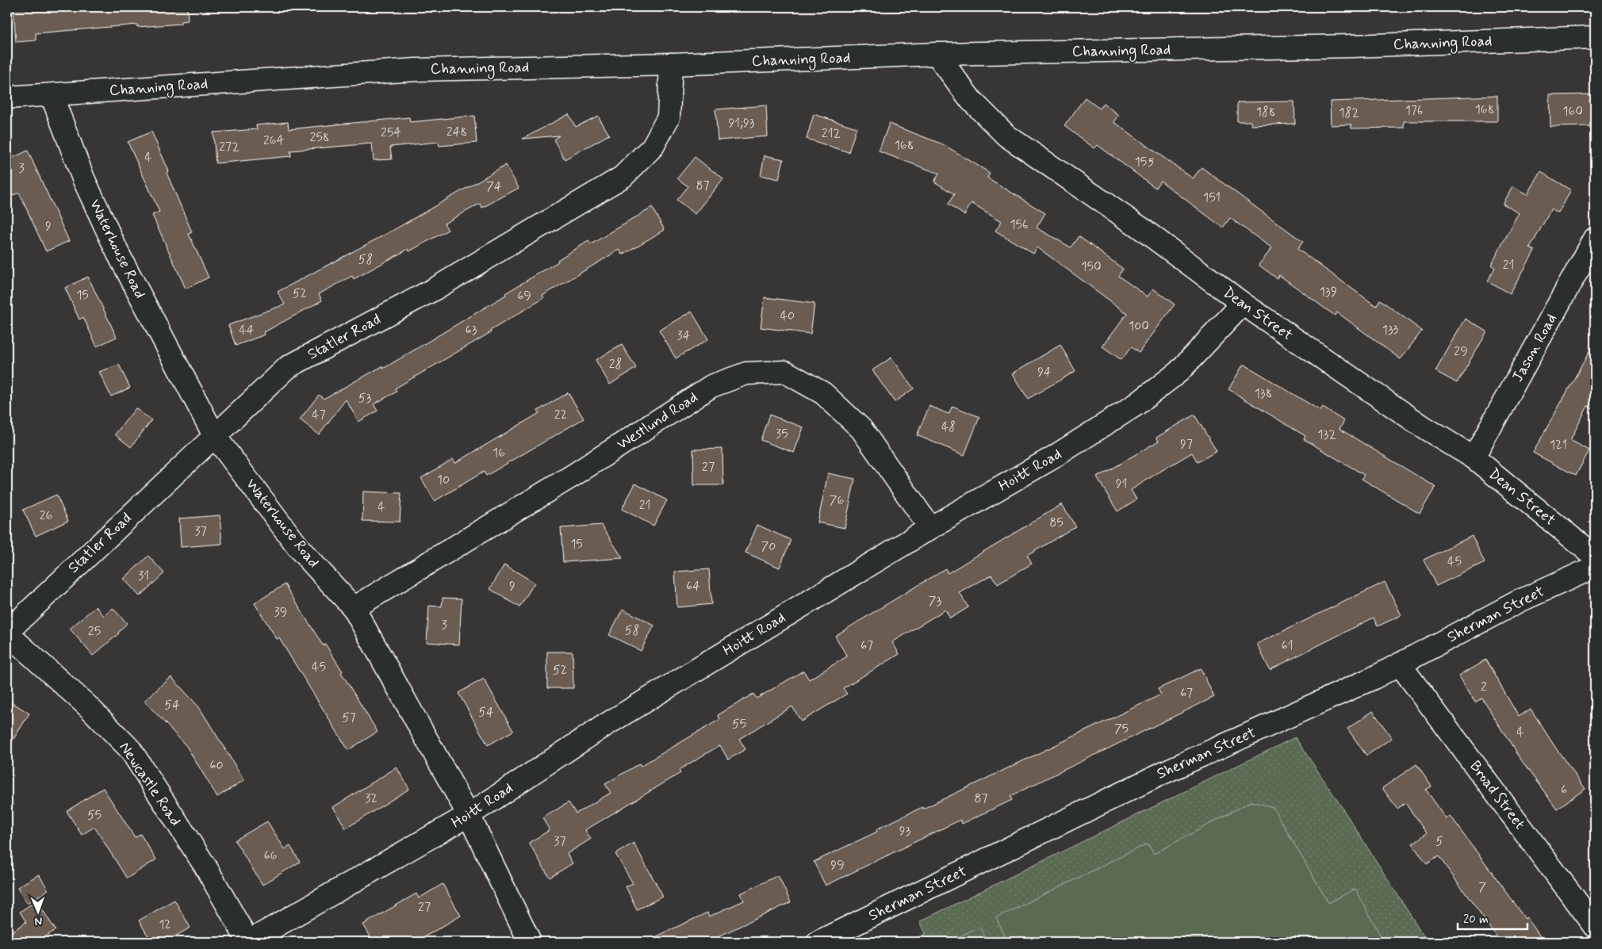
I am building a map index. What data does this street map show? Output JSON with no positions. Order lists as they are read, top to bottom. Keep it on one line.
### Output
{"streets":{"street":["Channing Road","Waterhouse Road","Dean Street","Statler Road","Jason Road","Westlund Road","Hoitt Road","Sherman Street","Newcastle Road","Broad Street"]},"crossings":[["Channing Road","Waterhouse Road"],["Channing Road","Dean Street"],["Channing Road","Statler Road"],["Waterhouse Road","Statler Road"],["Waterhouse Road","Westlund Road"],["Waterhouse Road","Hoitt Road"],["Dean Street","Jason Road"],["Dean Street","Hoitt Road"],["Statler Road","Newcastle Road"],["Westlund Road","Hoitt Road"],["Hoitt Road","Newcastle Road"],["Sherman Street","Broad Street"]],"house_numbers":["168","176","160","188","182","91;93","248","254","212","258","264","168","272","4","155","3","87","74","151","156","9","58","21","150","139","52","15","69","40","100","44","63","133","34","29","28","94","138","53","47","22","48","35","132","97","121","16","27","10","91","76","21","4","26","85","37","15","70","45","31","9","64","73","39","3","58","25","67","61","45","52","2","67","54","54","57","55","75","4","60","6","32","87","55","93","37","5","66","99","7","27","12"],"scale_bar":"20 m","north":"bottom"}
